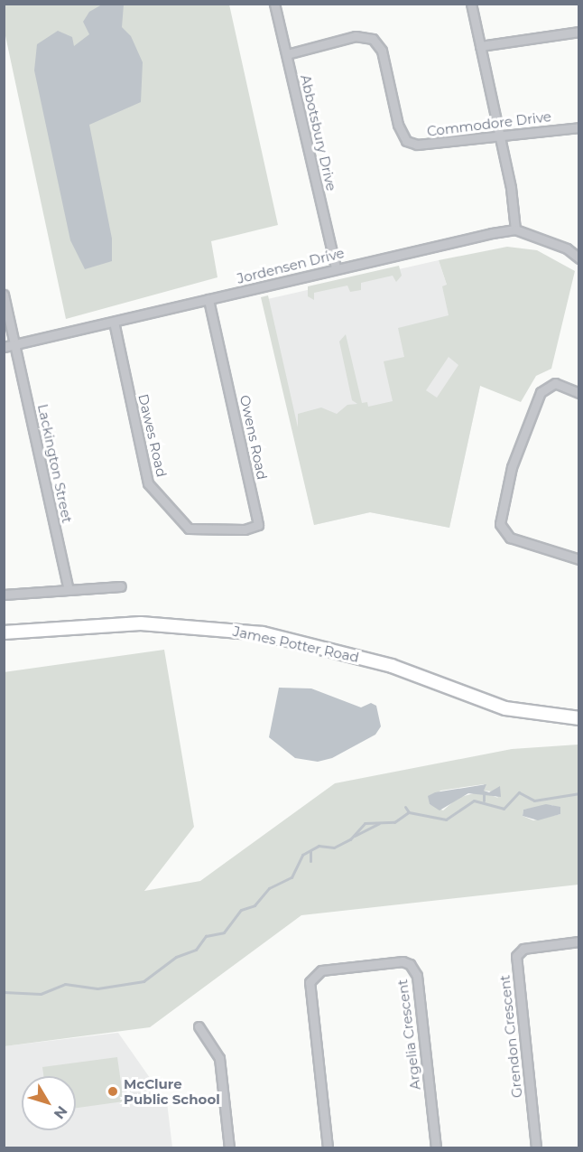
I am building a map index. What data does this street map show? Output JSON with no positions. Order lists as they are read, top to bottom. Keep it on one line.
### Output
{"streets":{"main road":["James Potter Road"],"street":["Commodore Drive","Abbotsbury Drive","Jordensen Drive","Dawes Road","Owens Road","Lackington Street","Argelia Crescent","Grendon Crescent"]},"crossings":[["Commodore Drive","Abbotsbury Drive"],["Abbotsbury Drive","Jordensen Drive"],["Jordensen Drive","Dawes Road"],["Jordensen Drive","Owens Road"],["Jordensen Drive","Lackington Street"],["Dawes Road","Owens Road"]],"places":["McClure Public School"],"north":"bottom right"}
